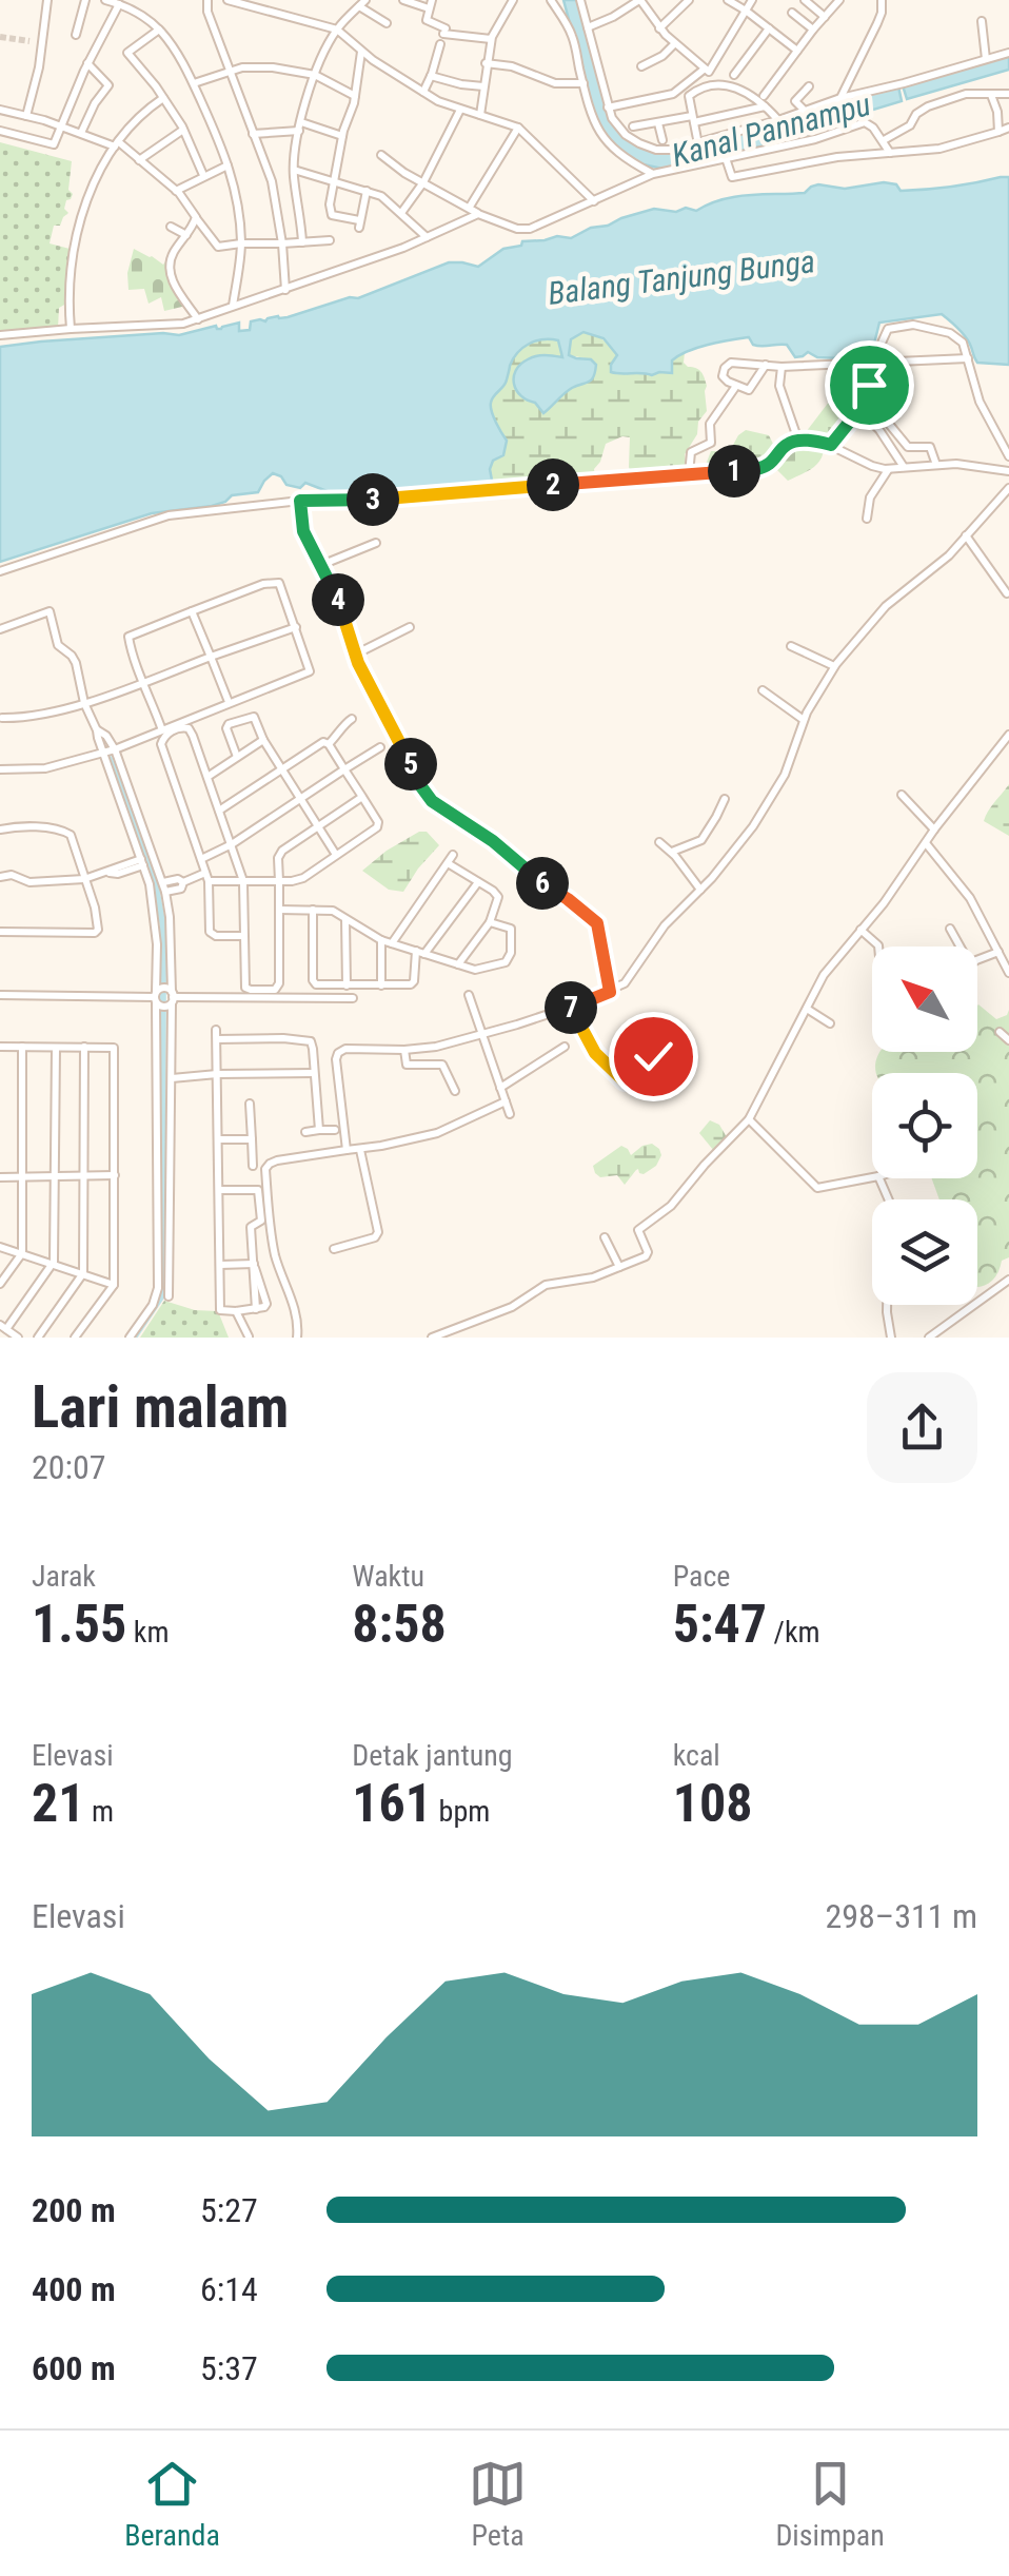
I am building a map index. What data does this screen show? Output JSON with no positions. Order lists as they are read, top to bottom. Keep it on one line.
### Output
{"water":["Kanal Pannampu","Balang Tanjung Bunga"],"north":"top left","page":{"pins":["1","2","3","4","5","6","7"],"heading":["Lari malam","20:07"],"stats":[["Jarak","1.55 km"],["Waktu","8:58"],["Pace","5:47 /km"],["Elevasi","21 m"],["Detak jantung","161 bpm"],["kcal","108"]],"chart":["Elevasi","298–311 m"],"list":[{"name":"200 m","note":"5:27"},{"name":"400 m","note":"6:14"},{"name":"600 m","note":"5:37"}],"tabs":["Beranda","Peta","Disimpan"]}}
